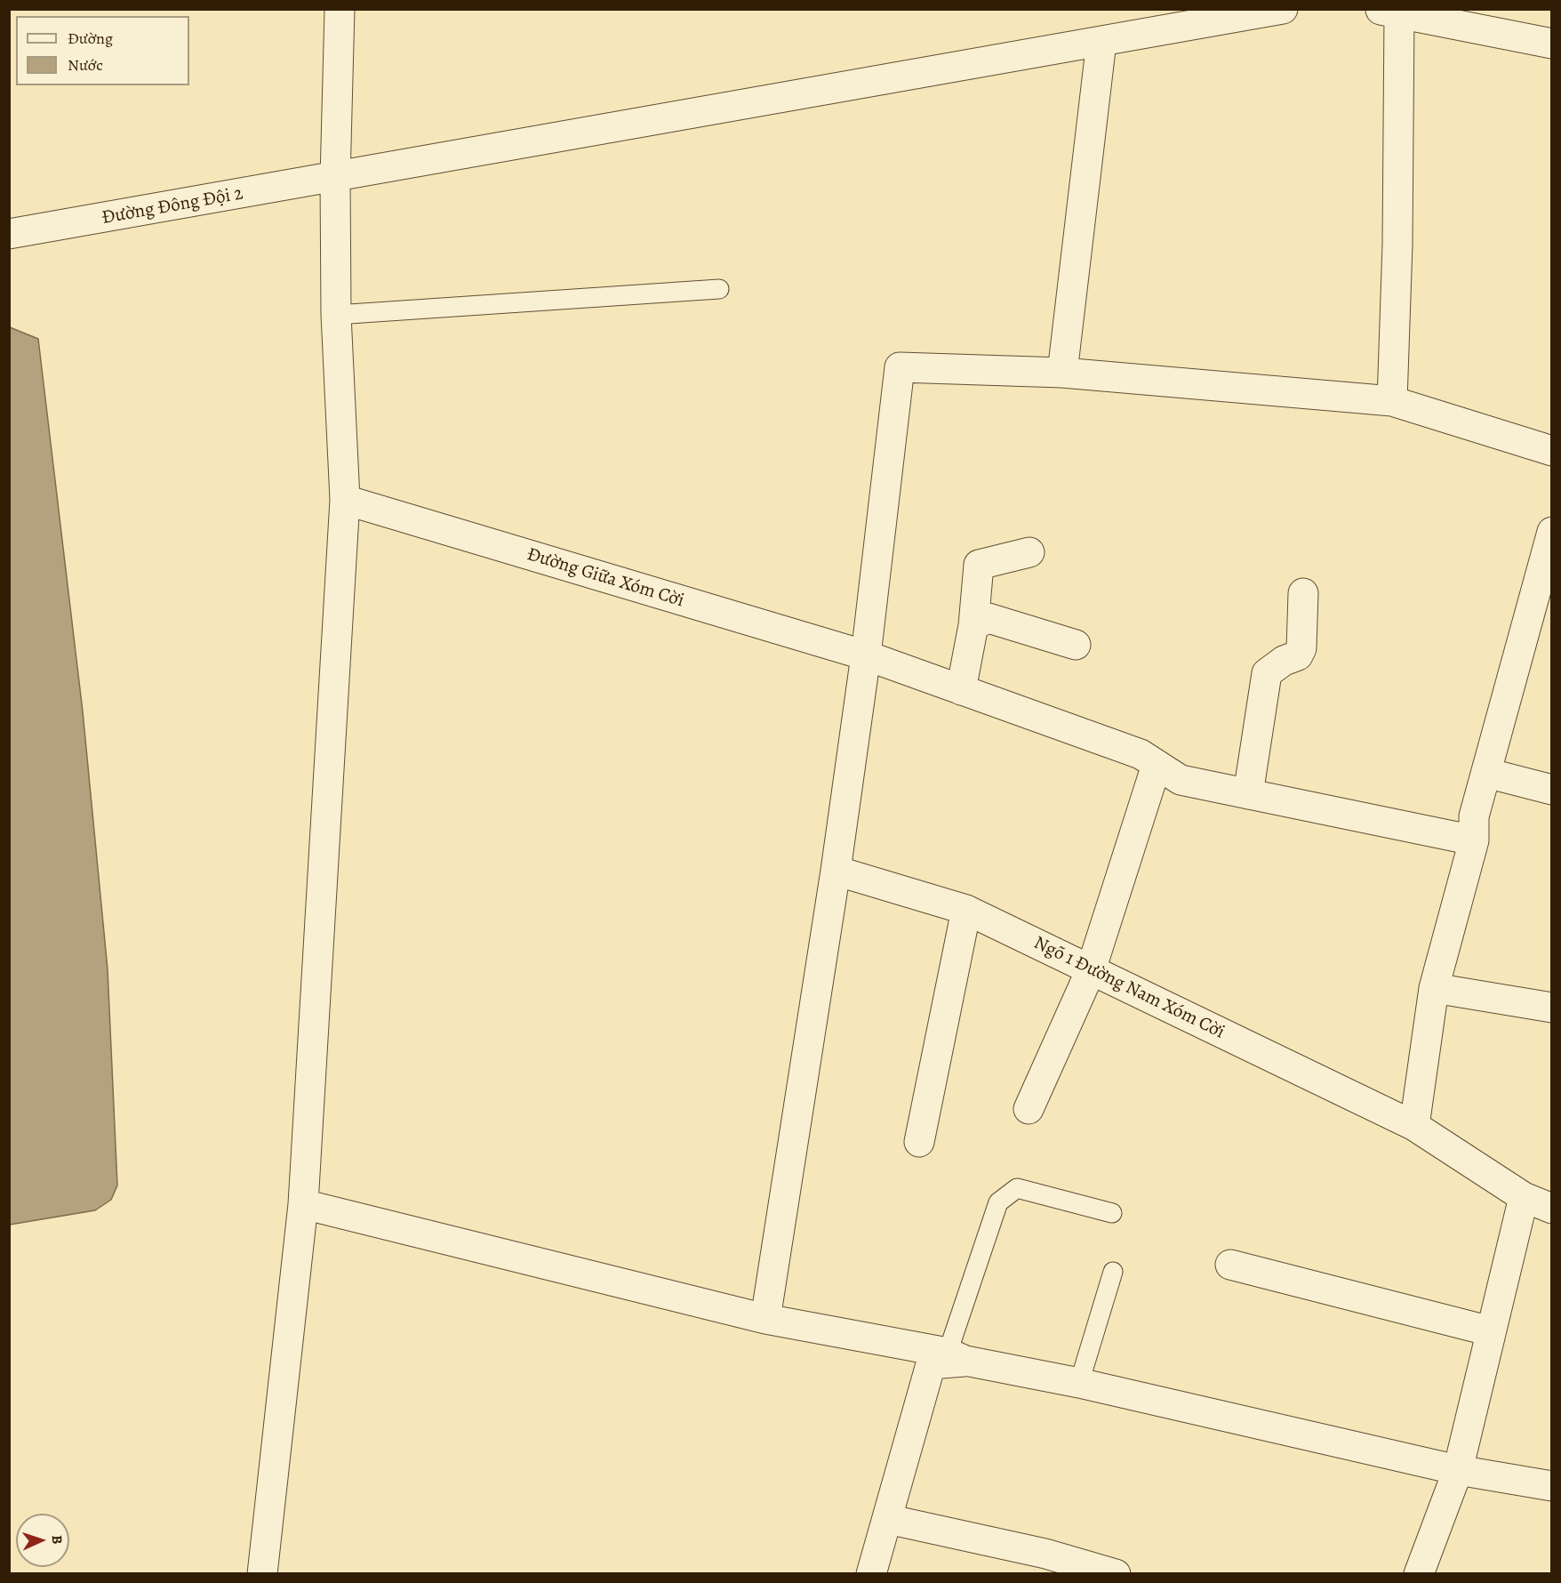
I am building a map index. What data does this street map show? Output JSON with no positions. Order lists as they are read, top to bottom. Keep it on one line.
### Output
{"streets":{"street":["Đường Đông Đội 2","Đường Giữa Xóm Cời","Ngõ 1 Đường Nam Xóm Cời"]},"legend":["Đường","Nước"],"north":"right"}
